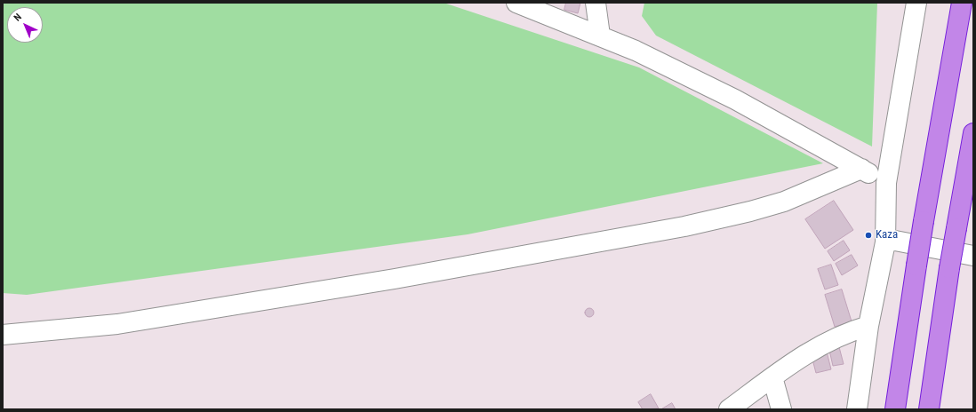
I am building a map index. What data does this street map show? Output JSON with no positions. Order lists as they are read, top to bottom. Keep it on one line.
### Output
{"places":["Kaza"],"north":"top left"}
